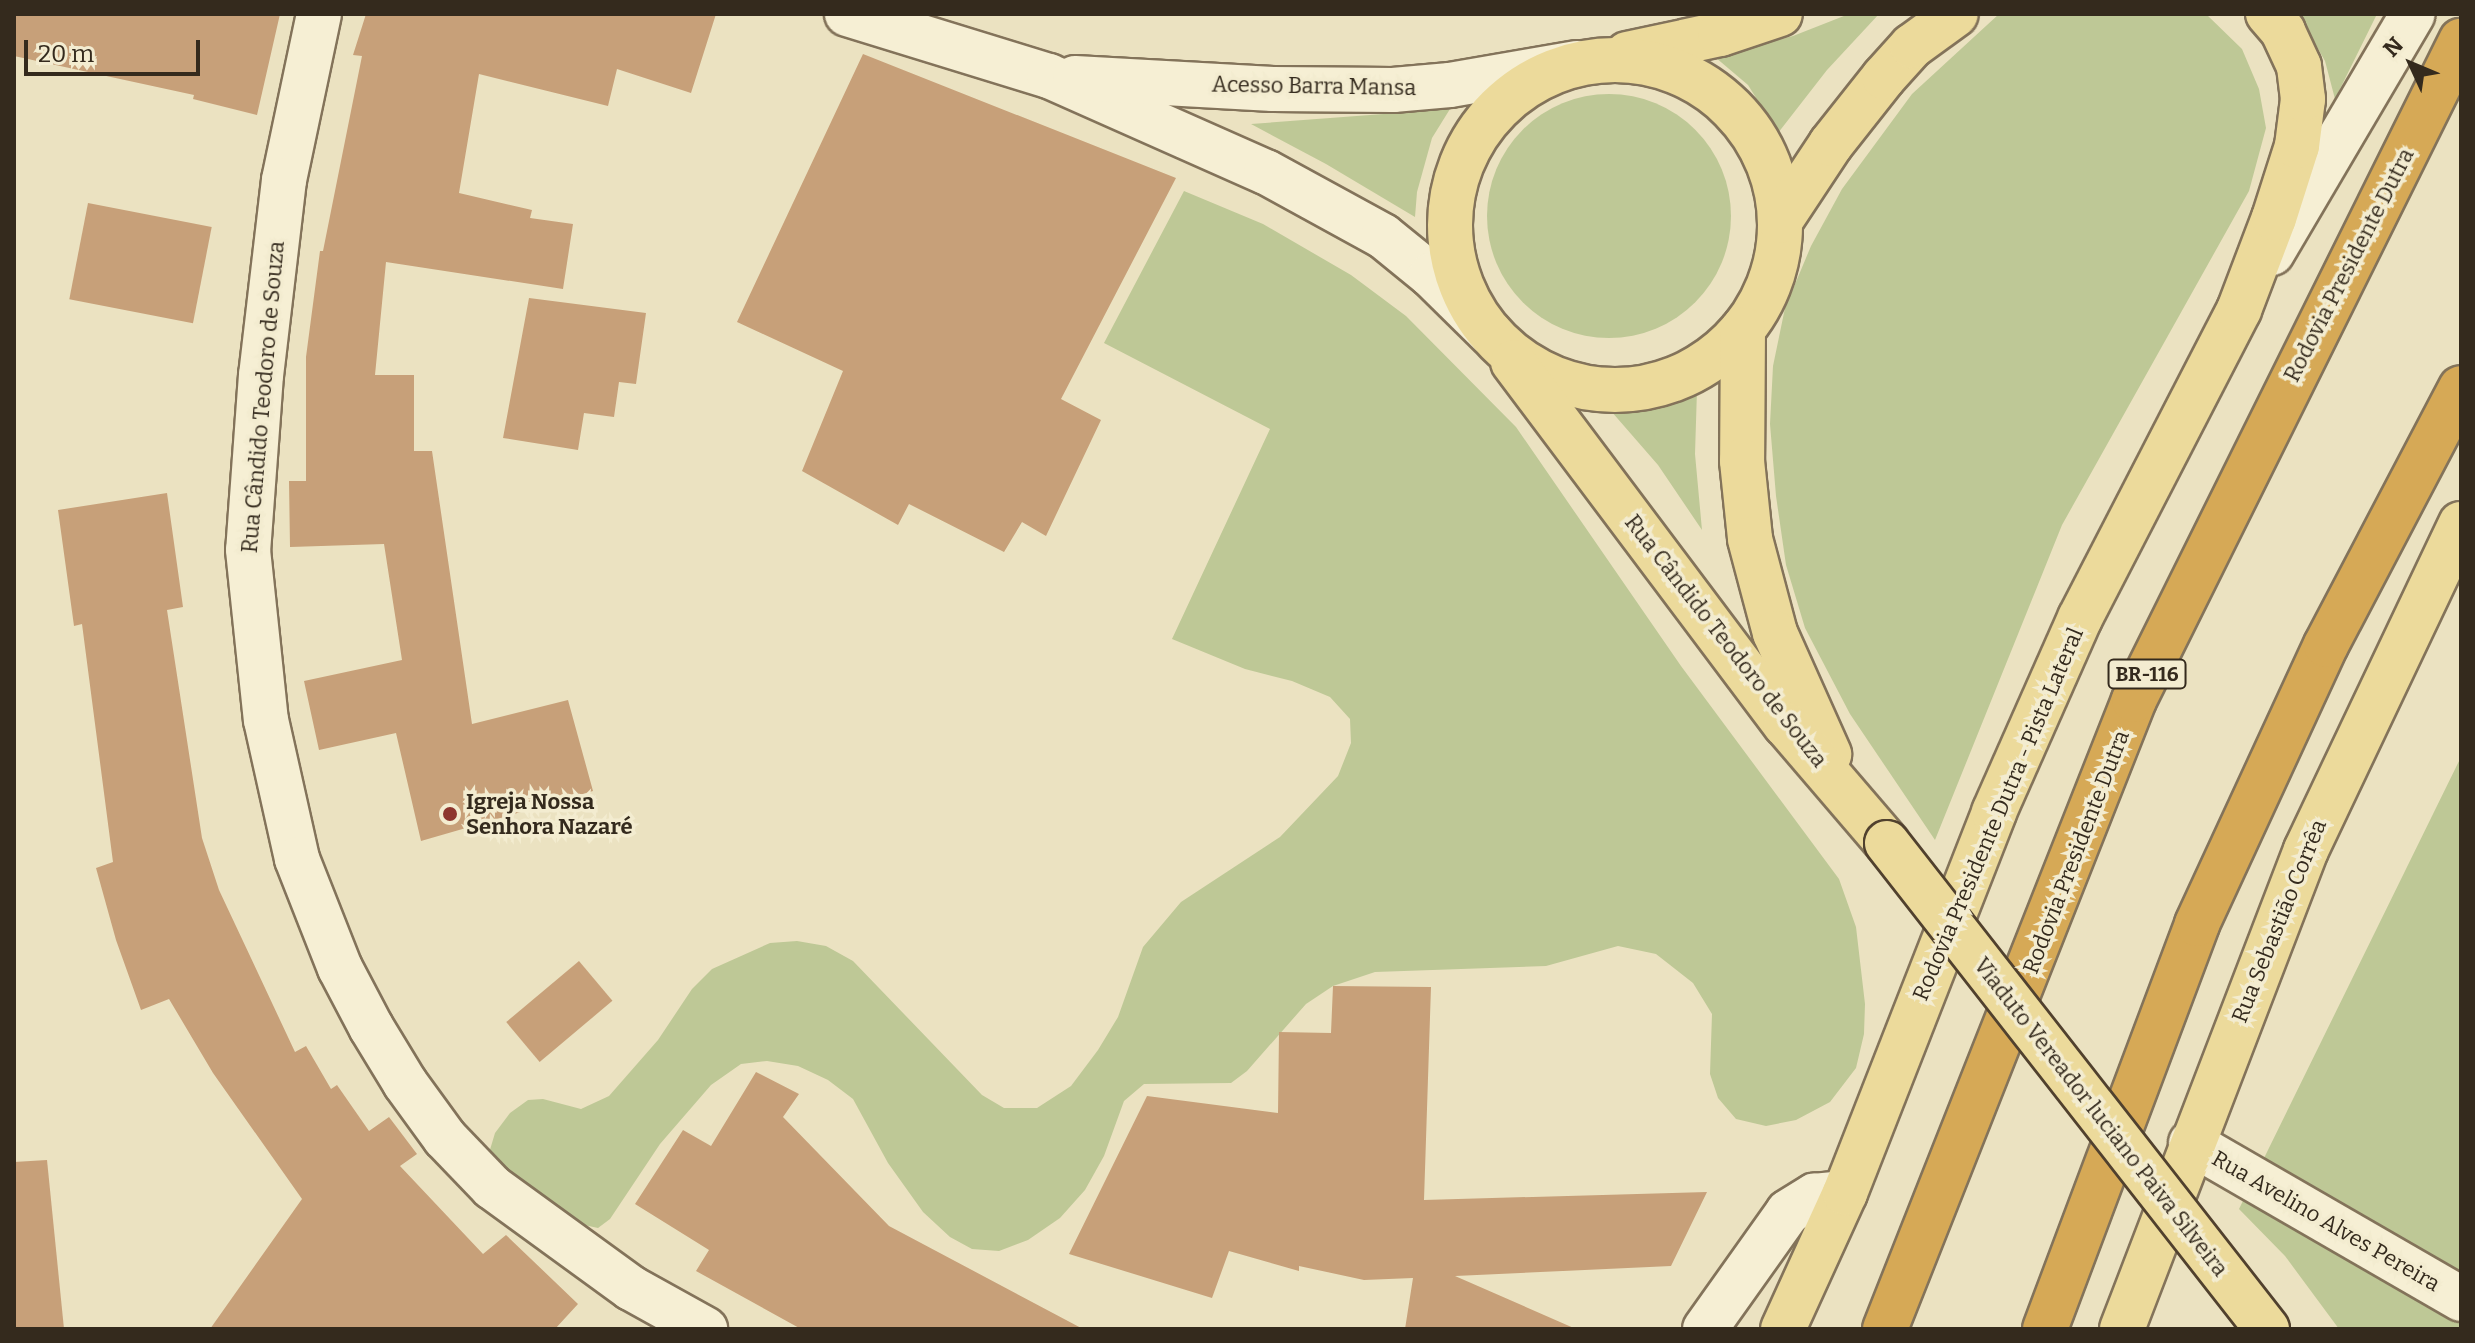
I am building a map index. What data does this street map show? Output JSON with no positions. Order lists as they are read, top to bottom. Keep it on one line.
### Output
{"streets":{"highway":["Rodovia Presidente Dutra","BR-116"],"main road":["Rua Cândido Teodoro de Souza","Rodovia Presidente Dutra - Pista Lateral","Rua Sebastião Corrêa","Viaduto Vereador luciano Paiva Silveira"],"street":["Acesso Barra Mansa","Rua Avelino Alves Pereira"]},"crossings":[["Rua Cândido Teodoro de Souza","Viaduto Vereador luciano Paiva Silveira"],["Rua Sebastião Corrêa","Rua Avelino Alves Pereira"]],"places":["Igreja Nossa Senhora Nazaré"],"scale_bar":"20 m","north":"top left"}
